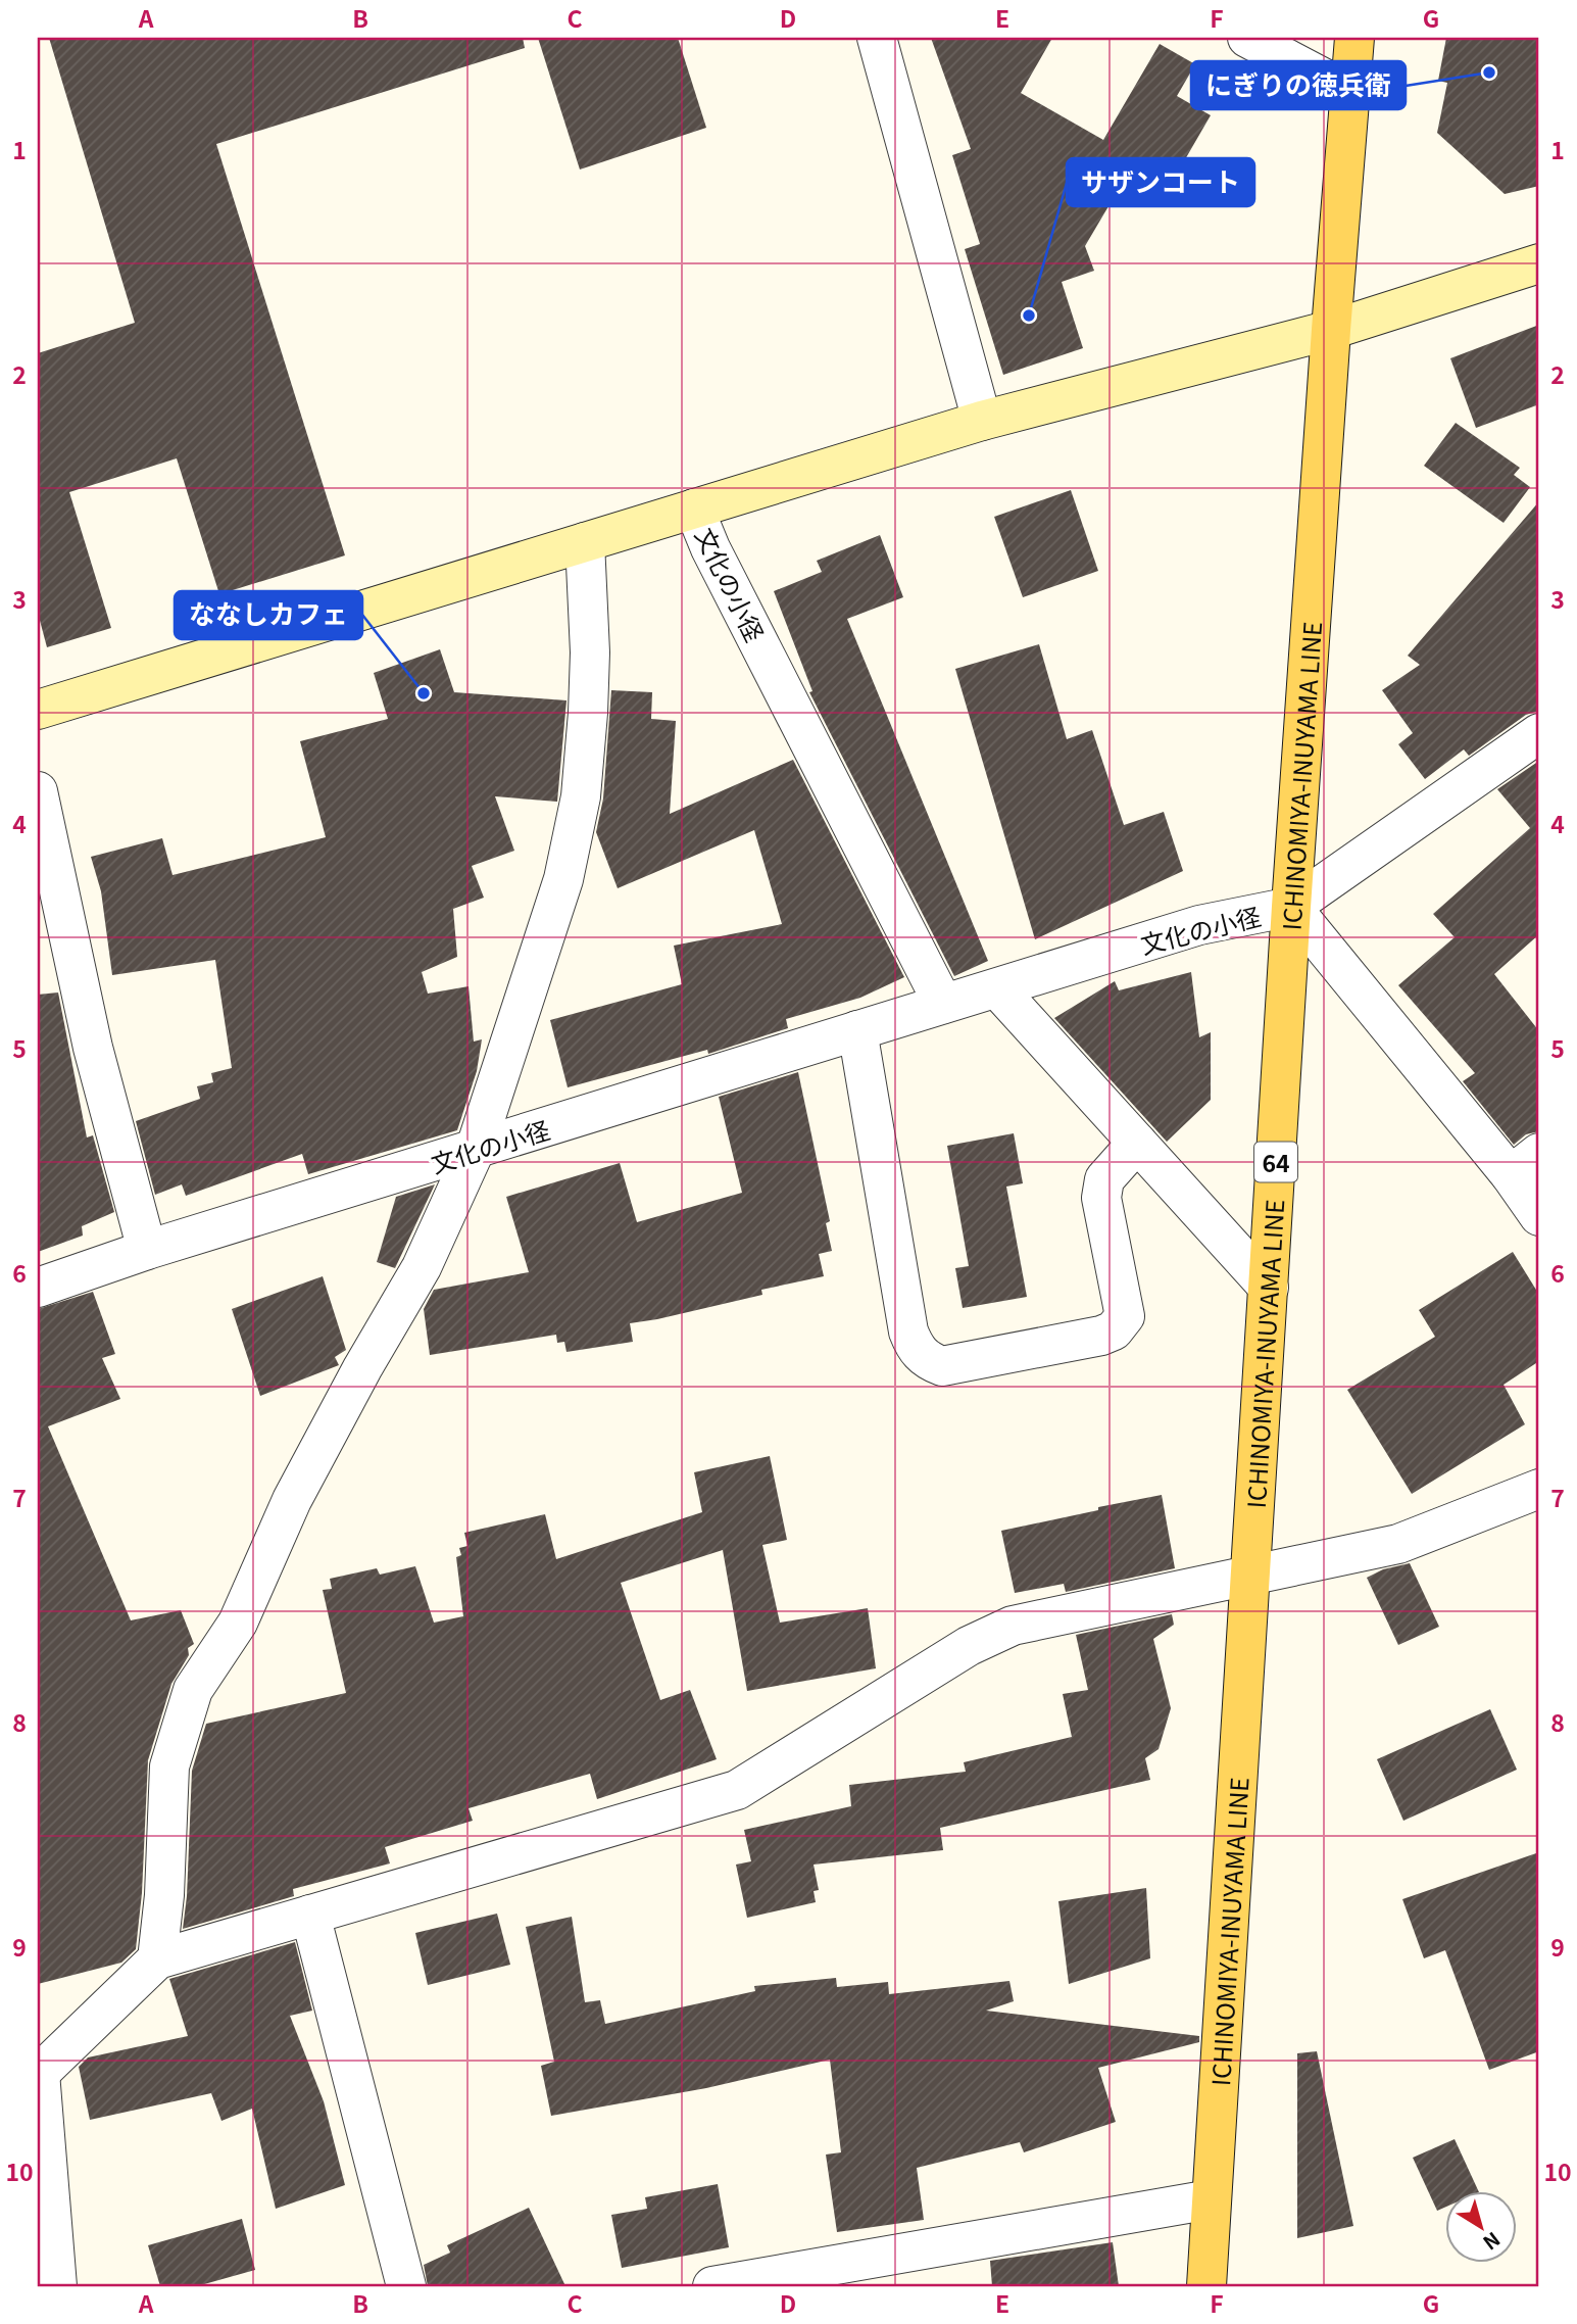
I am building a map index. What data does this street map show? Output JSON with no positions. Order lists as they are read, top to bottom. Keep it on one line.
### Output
{"streets":{"main road":["ICHINOMIYA-INUYAMA LINE","64"],"street":["文化の小径"]},"crossings":[["文化の小径","ICHINOMIYA-INUYAMA LINE"]],"places":["にぎりの徳兵衛","サザンコート","ななしカフェ"],"north":"bottom right","grid":{"columns":["A","B","C","D","E","F","G"],"rows":["1","2","3","4","5","6","7","8","9","10"]}}
